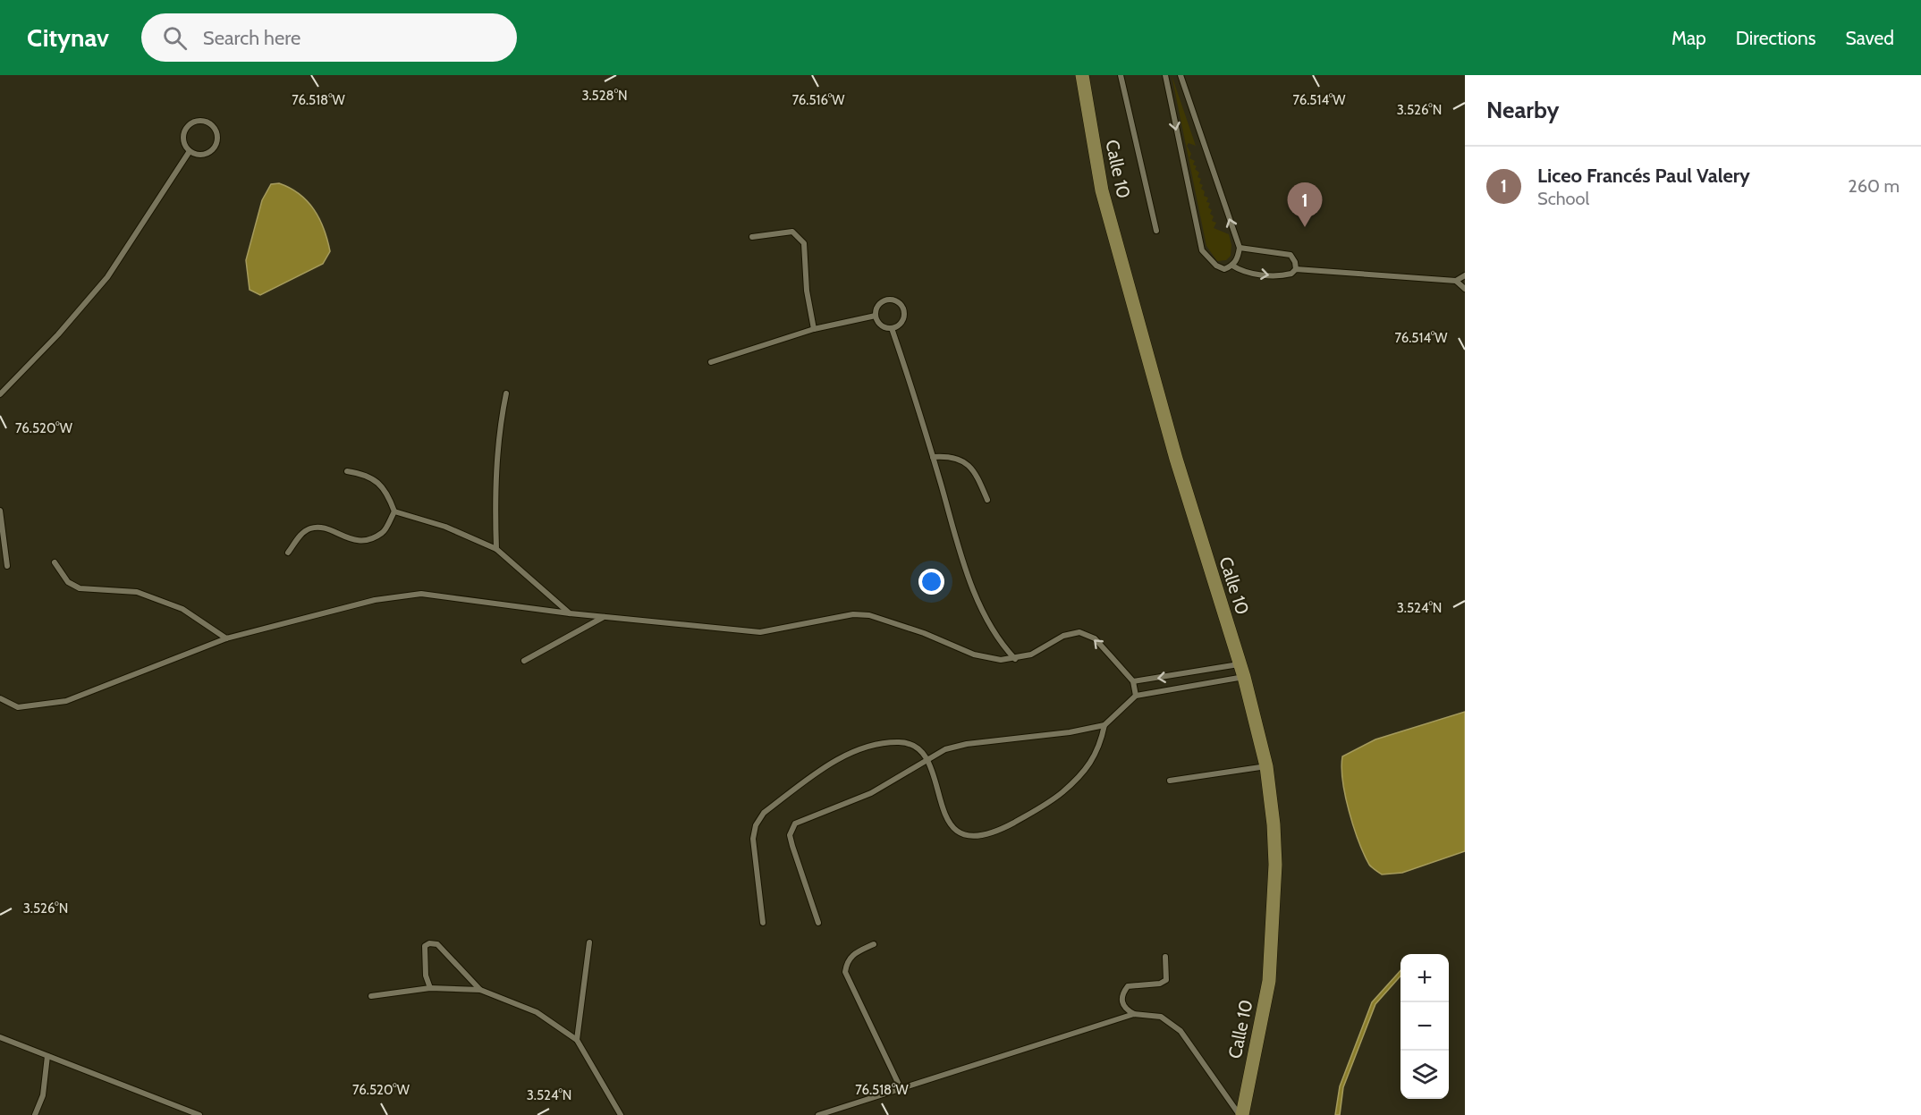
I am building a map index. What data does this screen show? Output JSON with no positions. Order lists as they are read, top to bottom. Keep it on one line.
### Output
{"streets":{"main road":["Calle 10"]},"page":{"header":"Citynav","search":"Search here","nav":["Map","Directions","Saved"],"heading":"Nearby","list":[{"mark":"1","name":"Liceo Francés Paul Valery","note":"School","value":"260 m"}],"pins":"1","map_buttons":["+","−"]},"coordinates":["3.528°N","76.518°W","76.516°W","76.514°W","3.526°N","76.520°W","3.524°N"]}
